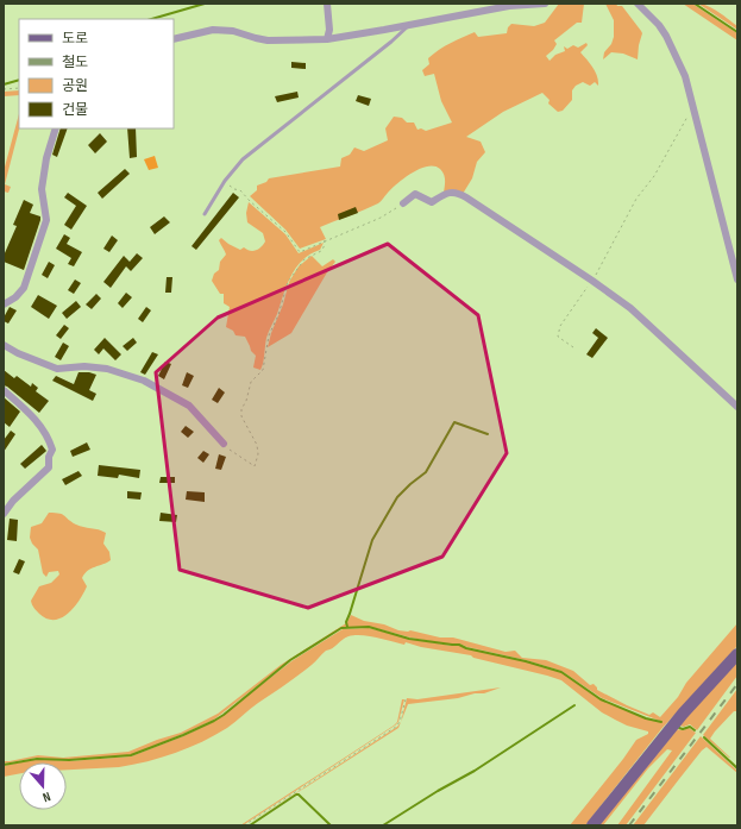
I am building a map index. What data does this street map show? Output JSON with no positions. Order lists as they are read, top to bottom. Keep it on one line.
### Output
{"legend":["도로","철도","공원","건물"],"north":"bottom"}
